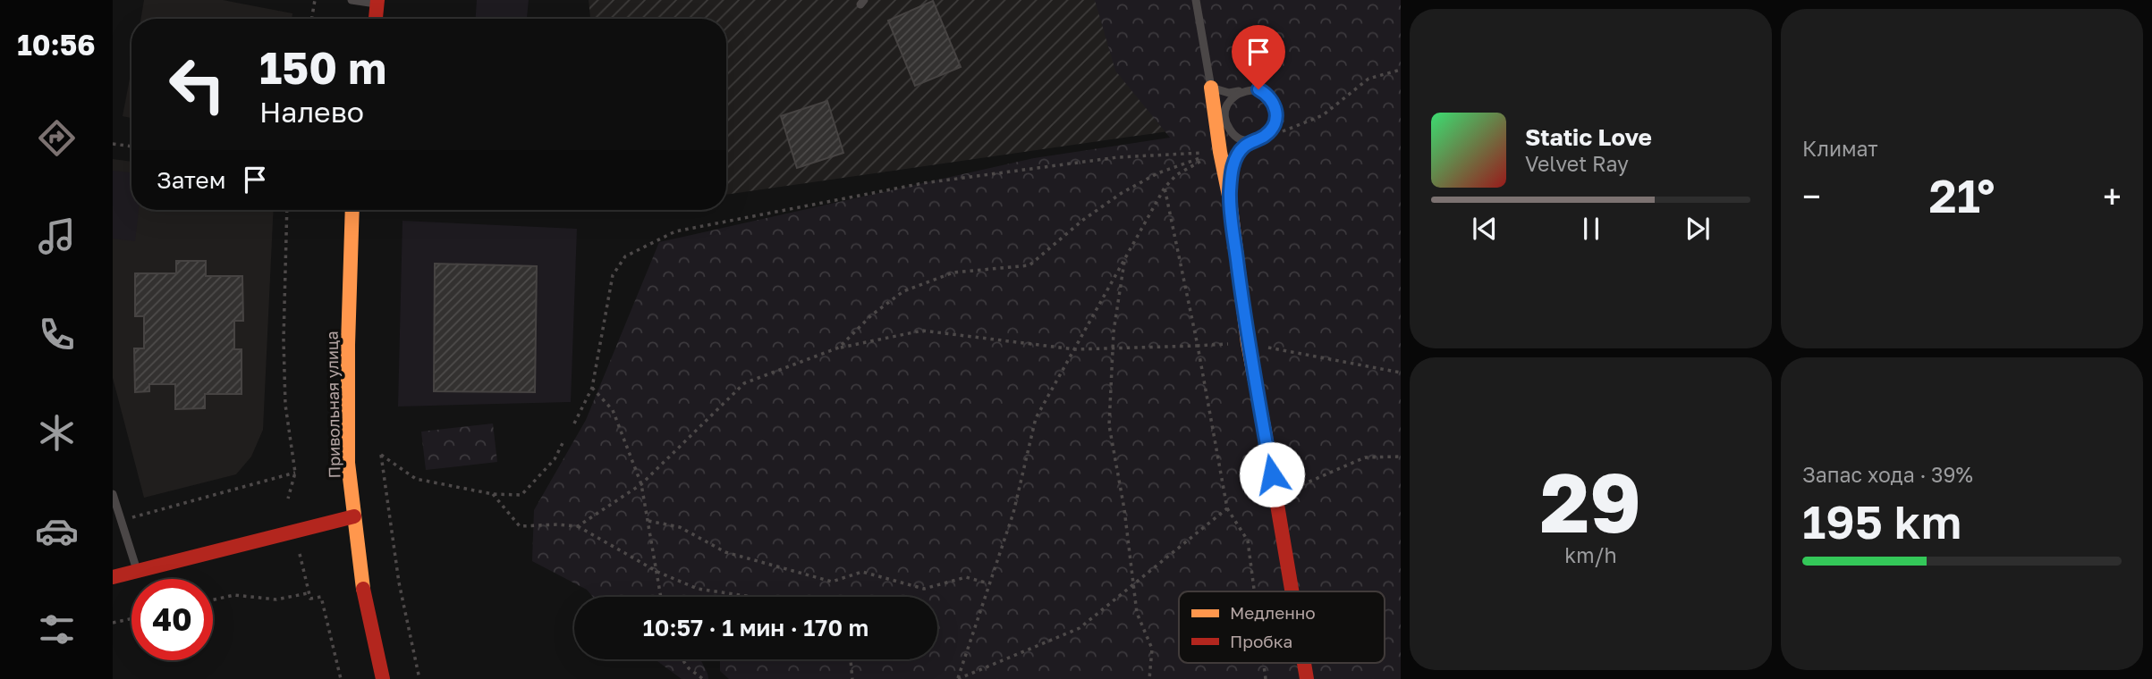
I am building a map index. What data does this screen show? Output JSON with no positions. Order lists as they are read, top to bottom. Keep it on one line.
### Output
{"streets":{"street":["Привольная улица"]},"legend":["Медленно","Пробка"],"page":{"tabs":"10:56","tile":["Климат",["29","km/h"],["Запас хода · 39%","195 km"]],"turn":["150 m","Налево"],"song":["Static Love","Velvet Ray"],"then":"Затем","heat":["−","21°","+"],"limit":"40","trip":"10:57 · 1 мин · 170 m"}}
